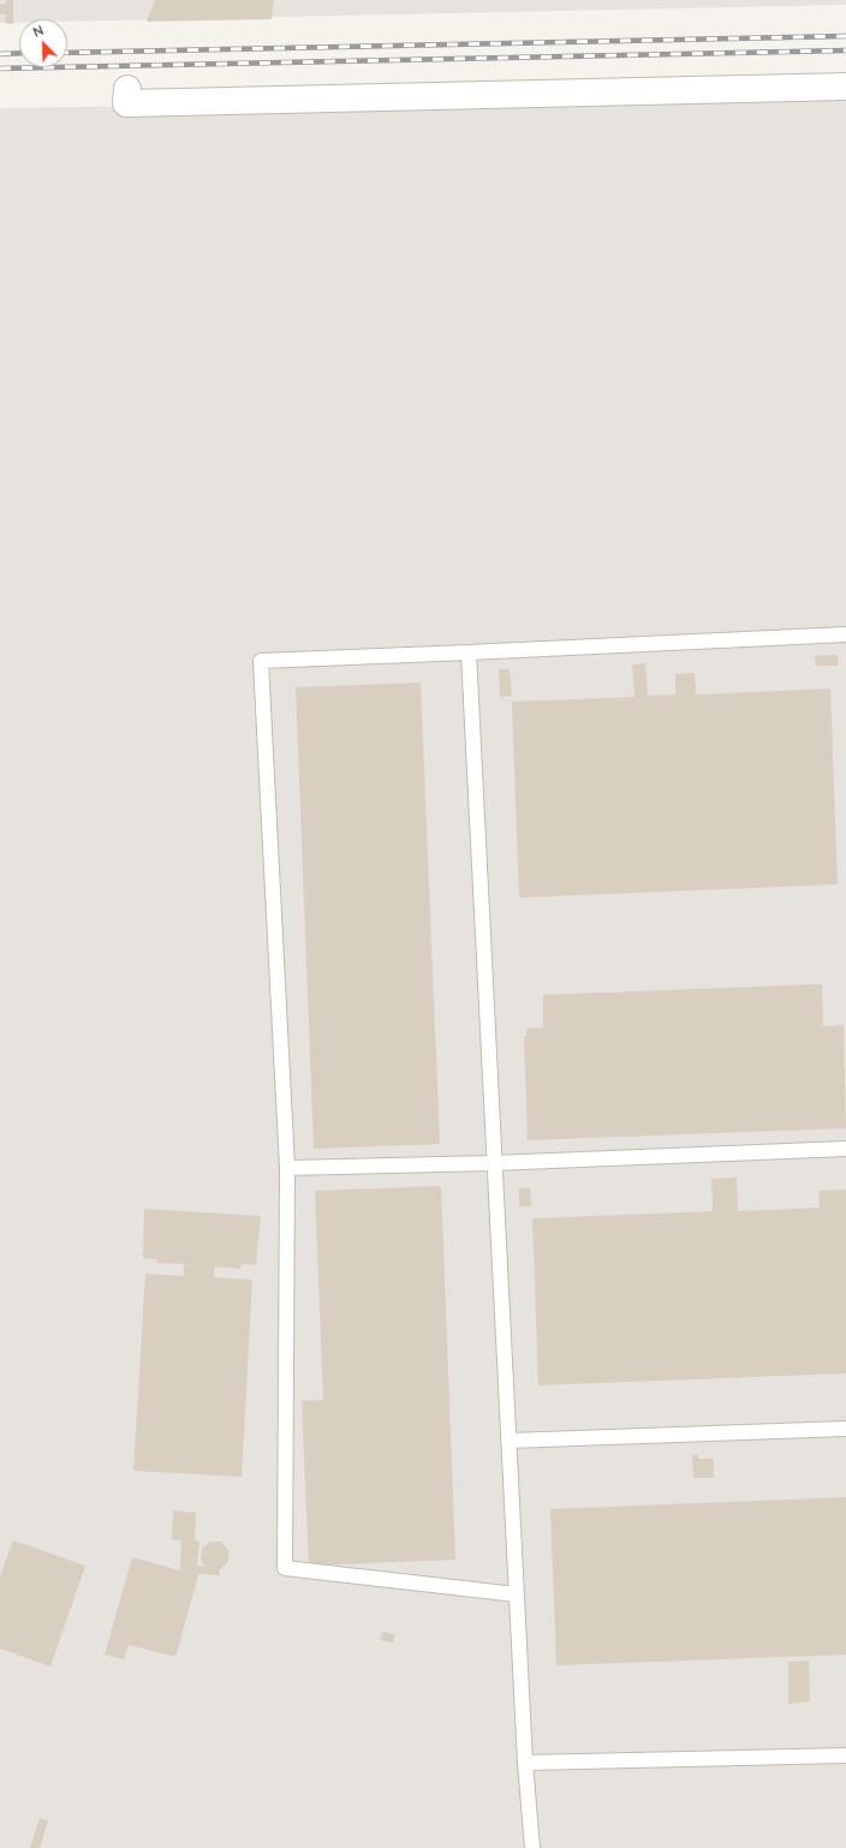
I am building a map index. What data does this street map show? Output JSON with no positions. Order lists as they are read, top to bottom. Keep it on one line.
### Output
{"north":"top left"}
